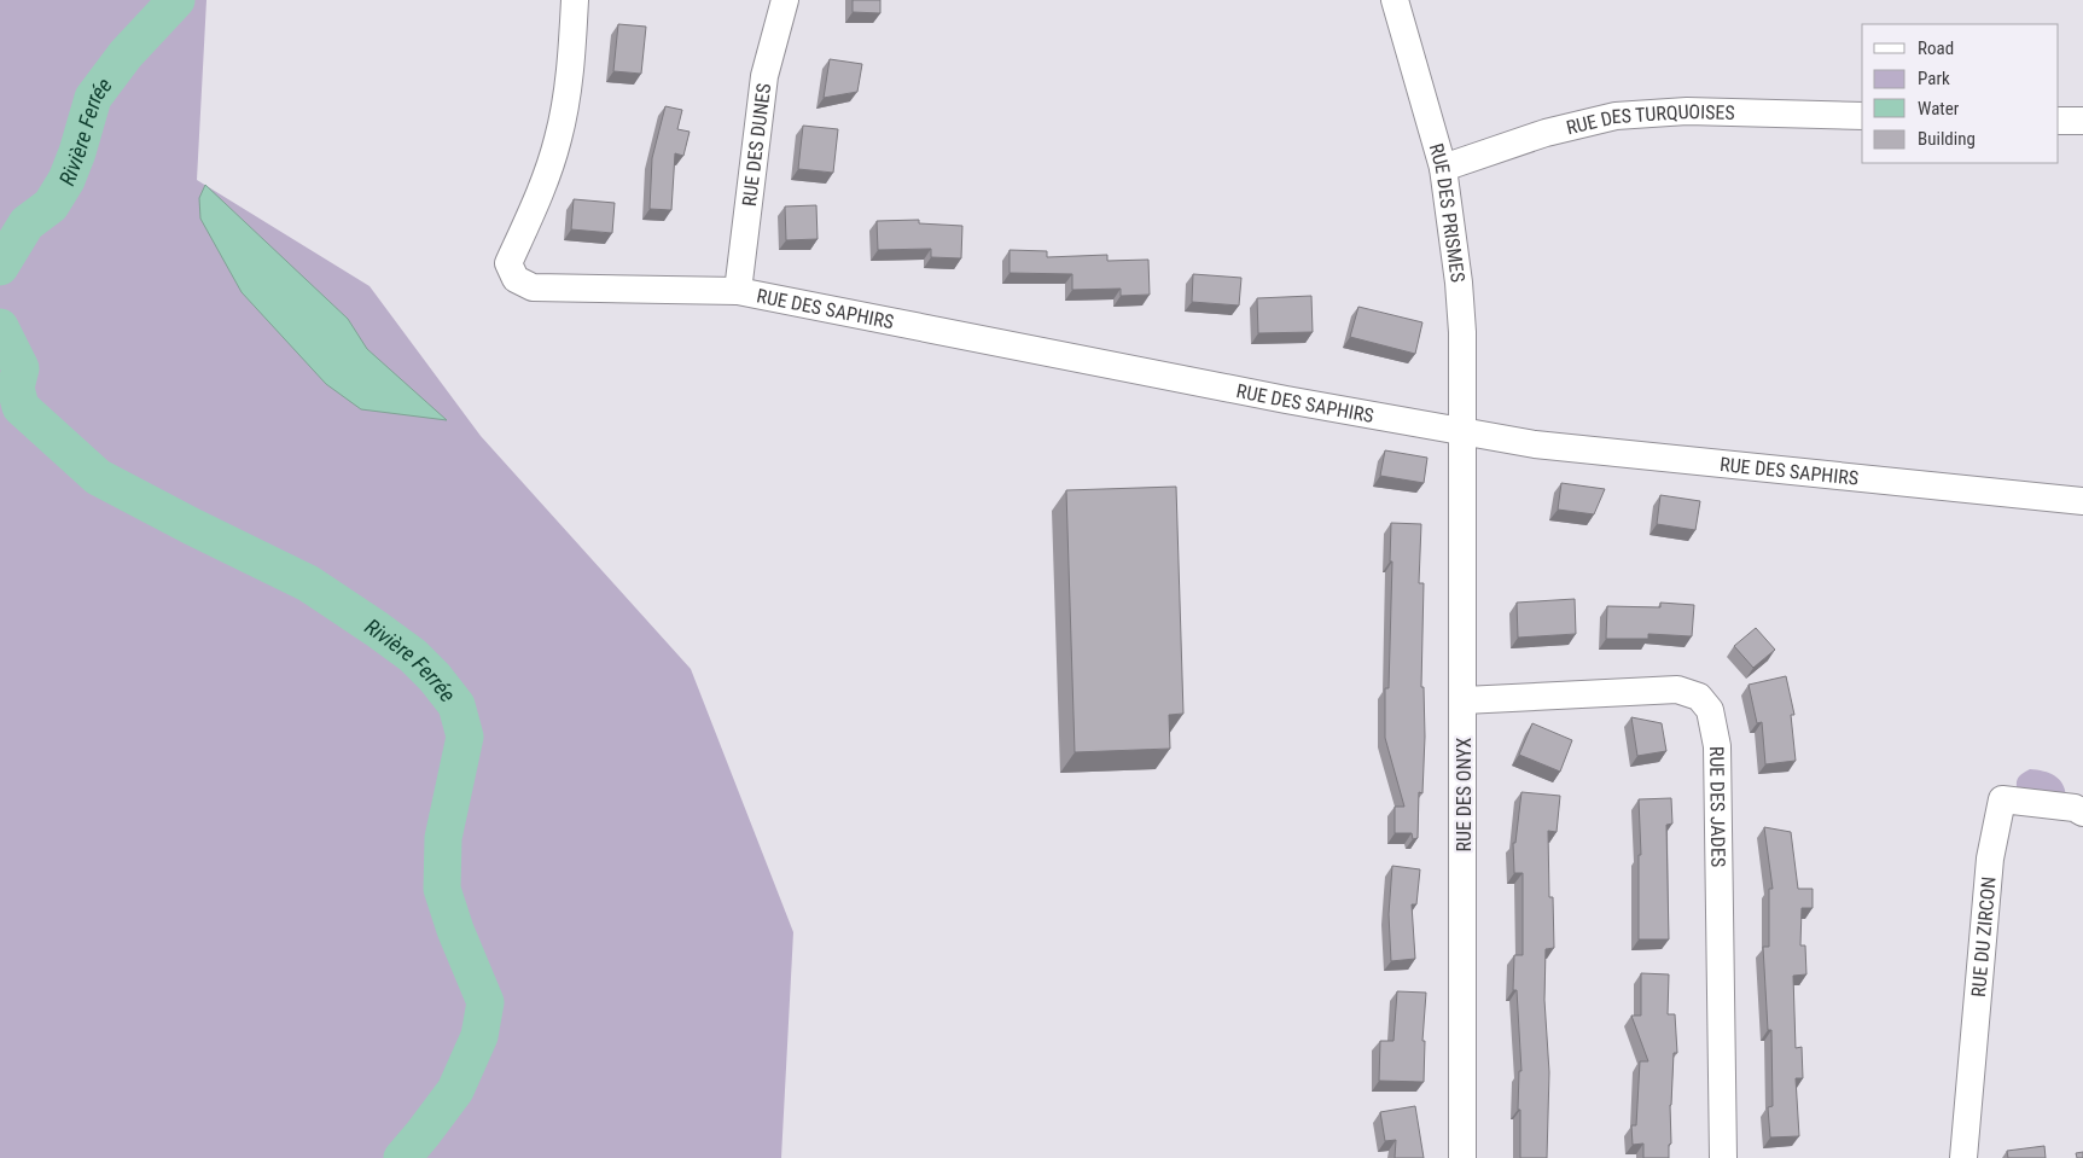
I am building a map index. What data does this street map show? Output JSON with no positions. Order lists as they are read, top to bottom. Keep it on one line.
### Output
{"streets":{"street":["RUE DES TURQUOISES","RUE DES DUNES","RUE DES PRISMES","RUE DES SAPHIRS","RUE DES ONYX","RUE DES JADES","RUE DU ZIRCON"]},"crossings":[["RUE DES TURQUOISES","RUE DES PRISMES"],["RUE DES DUNES","RUE DES SAPHIRS"],["RUE DES PRISMES","RUE DES SAPHIRS"],["RUE DES PRISMES","RUE DES ONYX"],["RUE DES SAPHIRS","RUE DES ONYX"],["RUE DES ONYX","RUE DES JADES"]],"water":["Rivière Ferrée"],"legend":["Road","Park","Water","Building"]}
